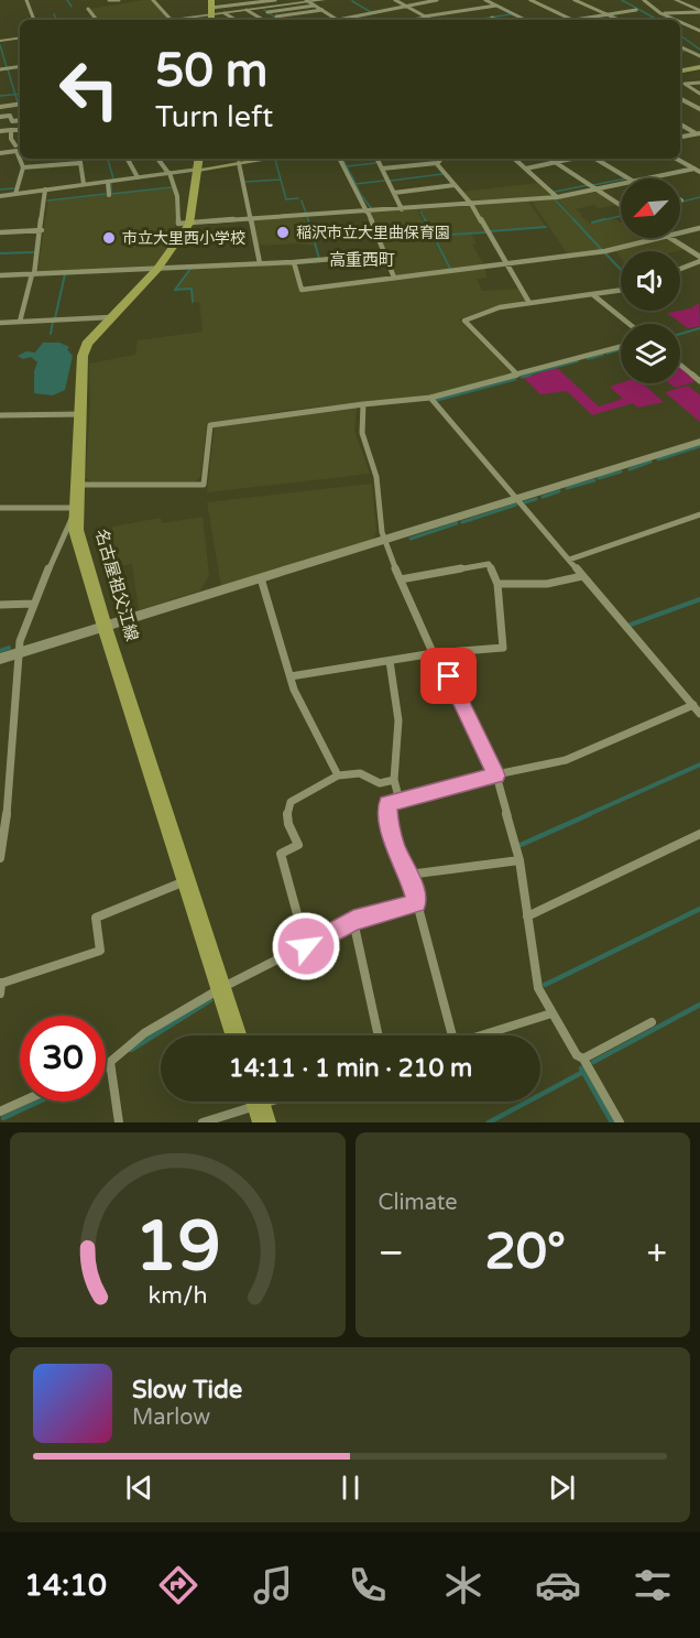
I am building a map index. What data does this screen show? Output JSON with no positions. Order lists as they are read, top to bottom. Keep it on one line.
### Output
{"streets":{"main road":["名古屋祖父江線"]},"districts":["高重西町"],"places":["稲沢市立大里曲保育園","市立大里西小学校"],"north":"bottom left","page":{"turn":["50 m","Turn left"],"limit":"30","trip":"14:11 · 1 min · 210 m","tile":"Climate","heat":["−","20°","+"],"song":["Slow Tide","Marlow"],"tabs":"14:10","gauge":["19","km/h"]}}
